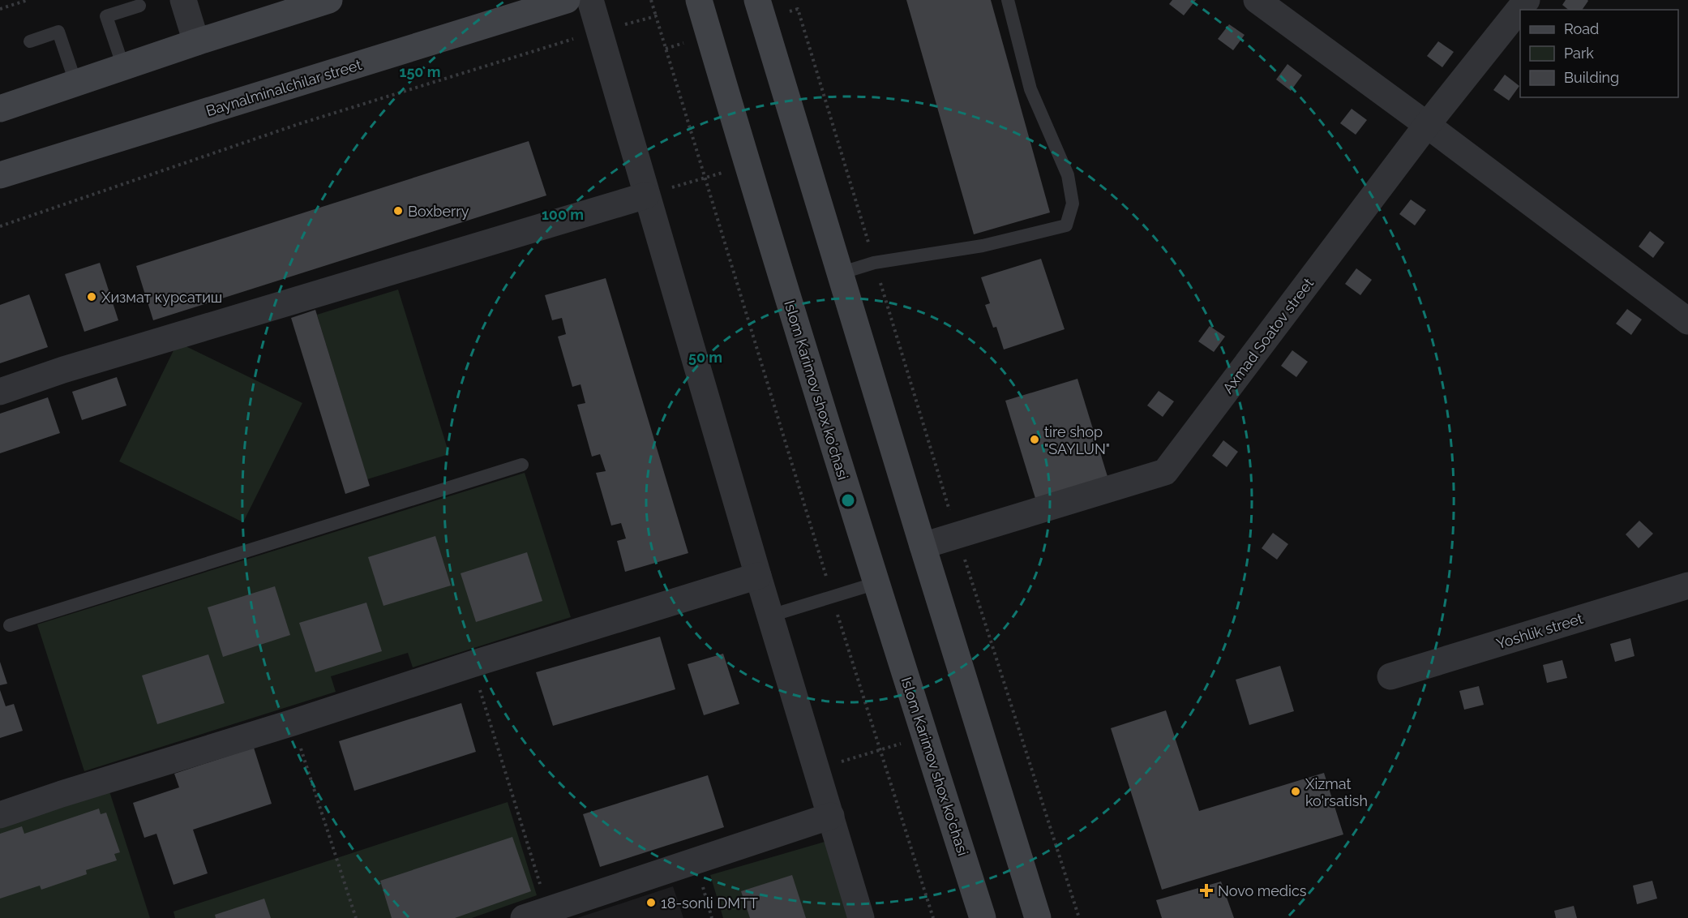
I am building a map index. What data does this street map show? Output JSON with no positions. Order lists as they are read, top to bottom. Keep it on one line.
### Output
{"streets":{"main road":["Baynalminalchilar street","Islom Karimov shox ko'chasi"],"street":["Axmad Soatov street","Yoshlik street"]},"places":{"other":["Boxberry","Хизмат курсатиш","tire shop \"SAYLUN\"","Xizmat ko'rsatish","18-sonli DMTT"],"health":["Novo medics"]},"legend":["Road","Park","Building"],"rings":["150 m","100 m","50 m"]}
